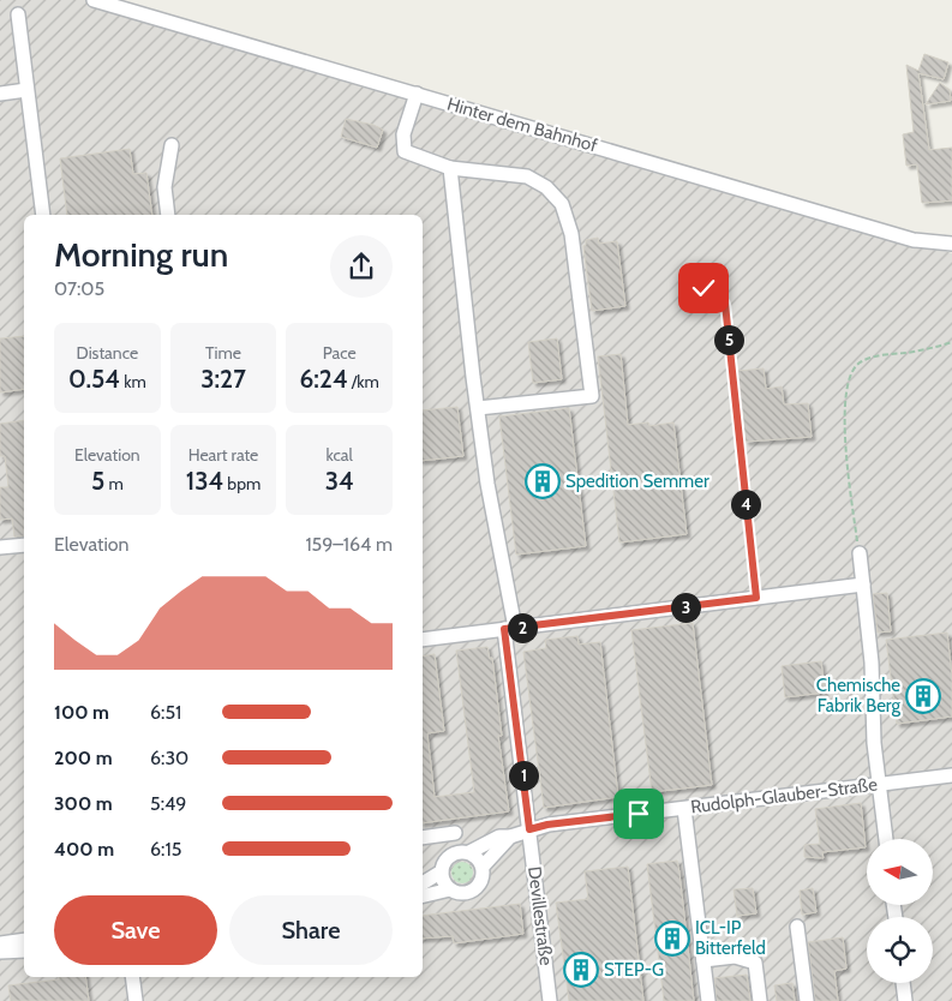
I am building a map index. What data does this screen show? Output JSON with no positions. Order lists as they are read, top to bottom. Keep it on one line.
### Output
{"streets":{"street":["Hinter dem Bahnhof","Rudolph-Glauber-Straße","Devillestraße"]},"crossings":[["Rudolph-Glauber-Straße","Devillestraße"]],"places":{"building":["Spedition Semmer","Chemische Fabrik Berg","ICL-IP Bitterfeld","STEP-G"]},"north":"left","page":{"heading":["Morning run","07:05"],"stats":[["Distance","0.54 km"],["Time","3:27"],["Pace","6:24 /km"],["Elevation","5 m"],["Heart rate","134 bpm"],["kcal","34"]],"pins":["5","4","3","2","1"],"chart":["Elevation","159–164 m"],"list":[{"name":"100 m","note":"6:51"},{"name":"200 m","note":"6:30"},{"name":"300 m","note":"5:49"},{"name":"400 m","note":"6:15"}],"buttons":["Save","Share"]}}
